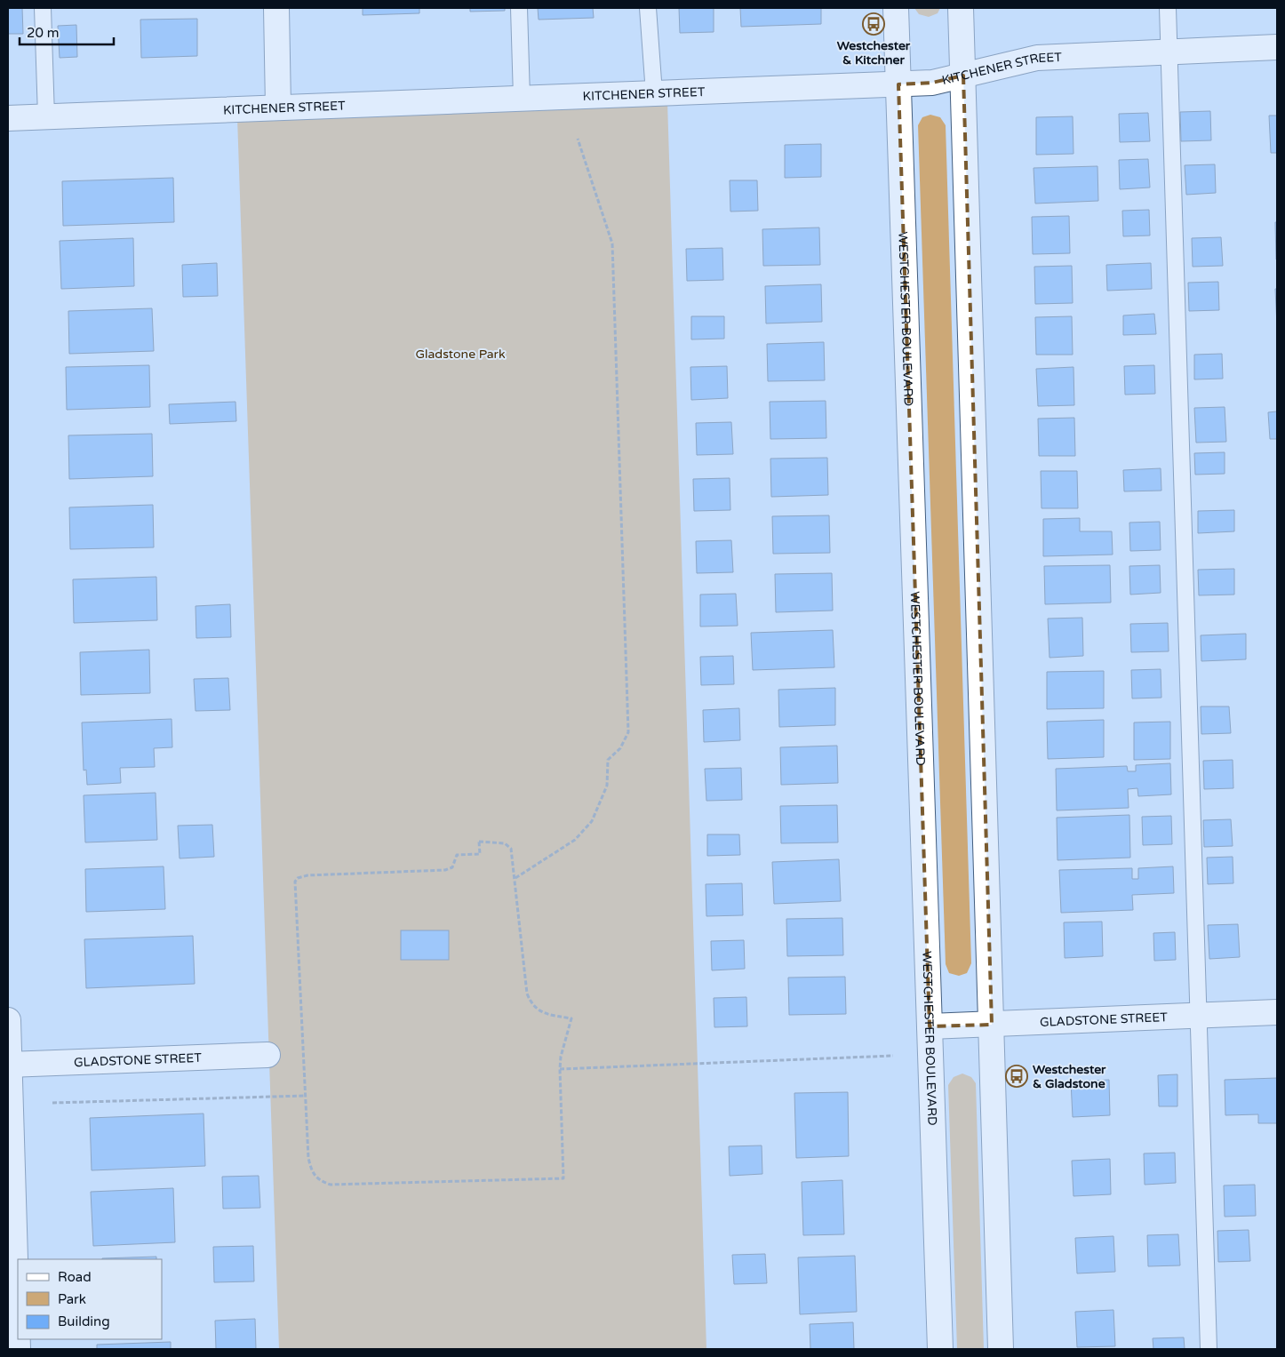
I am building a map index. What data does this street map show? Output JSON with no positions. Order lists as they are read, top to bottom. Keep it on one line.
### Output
{"streets":{"street":["KITCHENER STREET","WESTCHESTER BOULEVARD","GLADSTONE STREET"]},"crossings":[["KITCHENER STREET","WESTCHESTER BOULEVARD"],["WESTCHESTER BOULEVARD","GLADSTONE STREET"]],"parks":["Gladstone Park"],"places":{"bus stop":["Westchester & Kitchner","Westchester & Gladstone"]},"legend":["Road","Park","Building"],"scale_bar":"20 m"}
